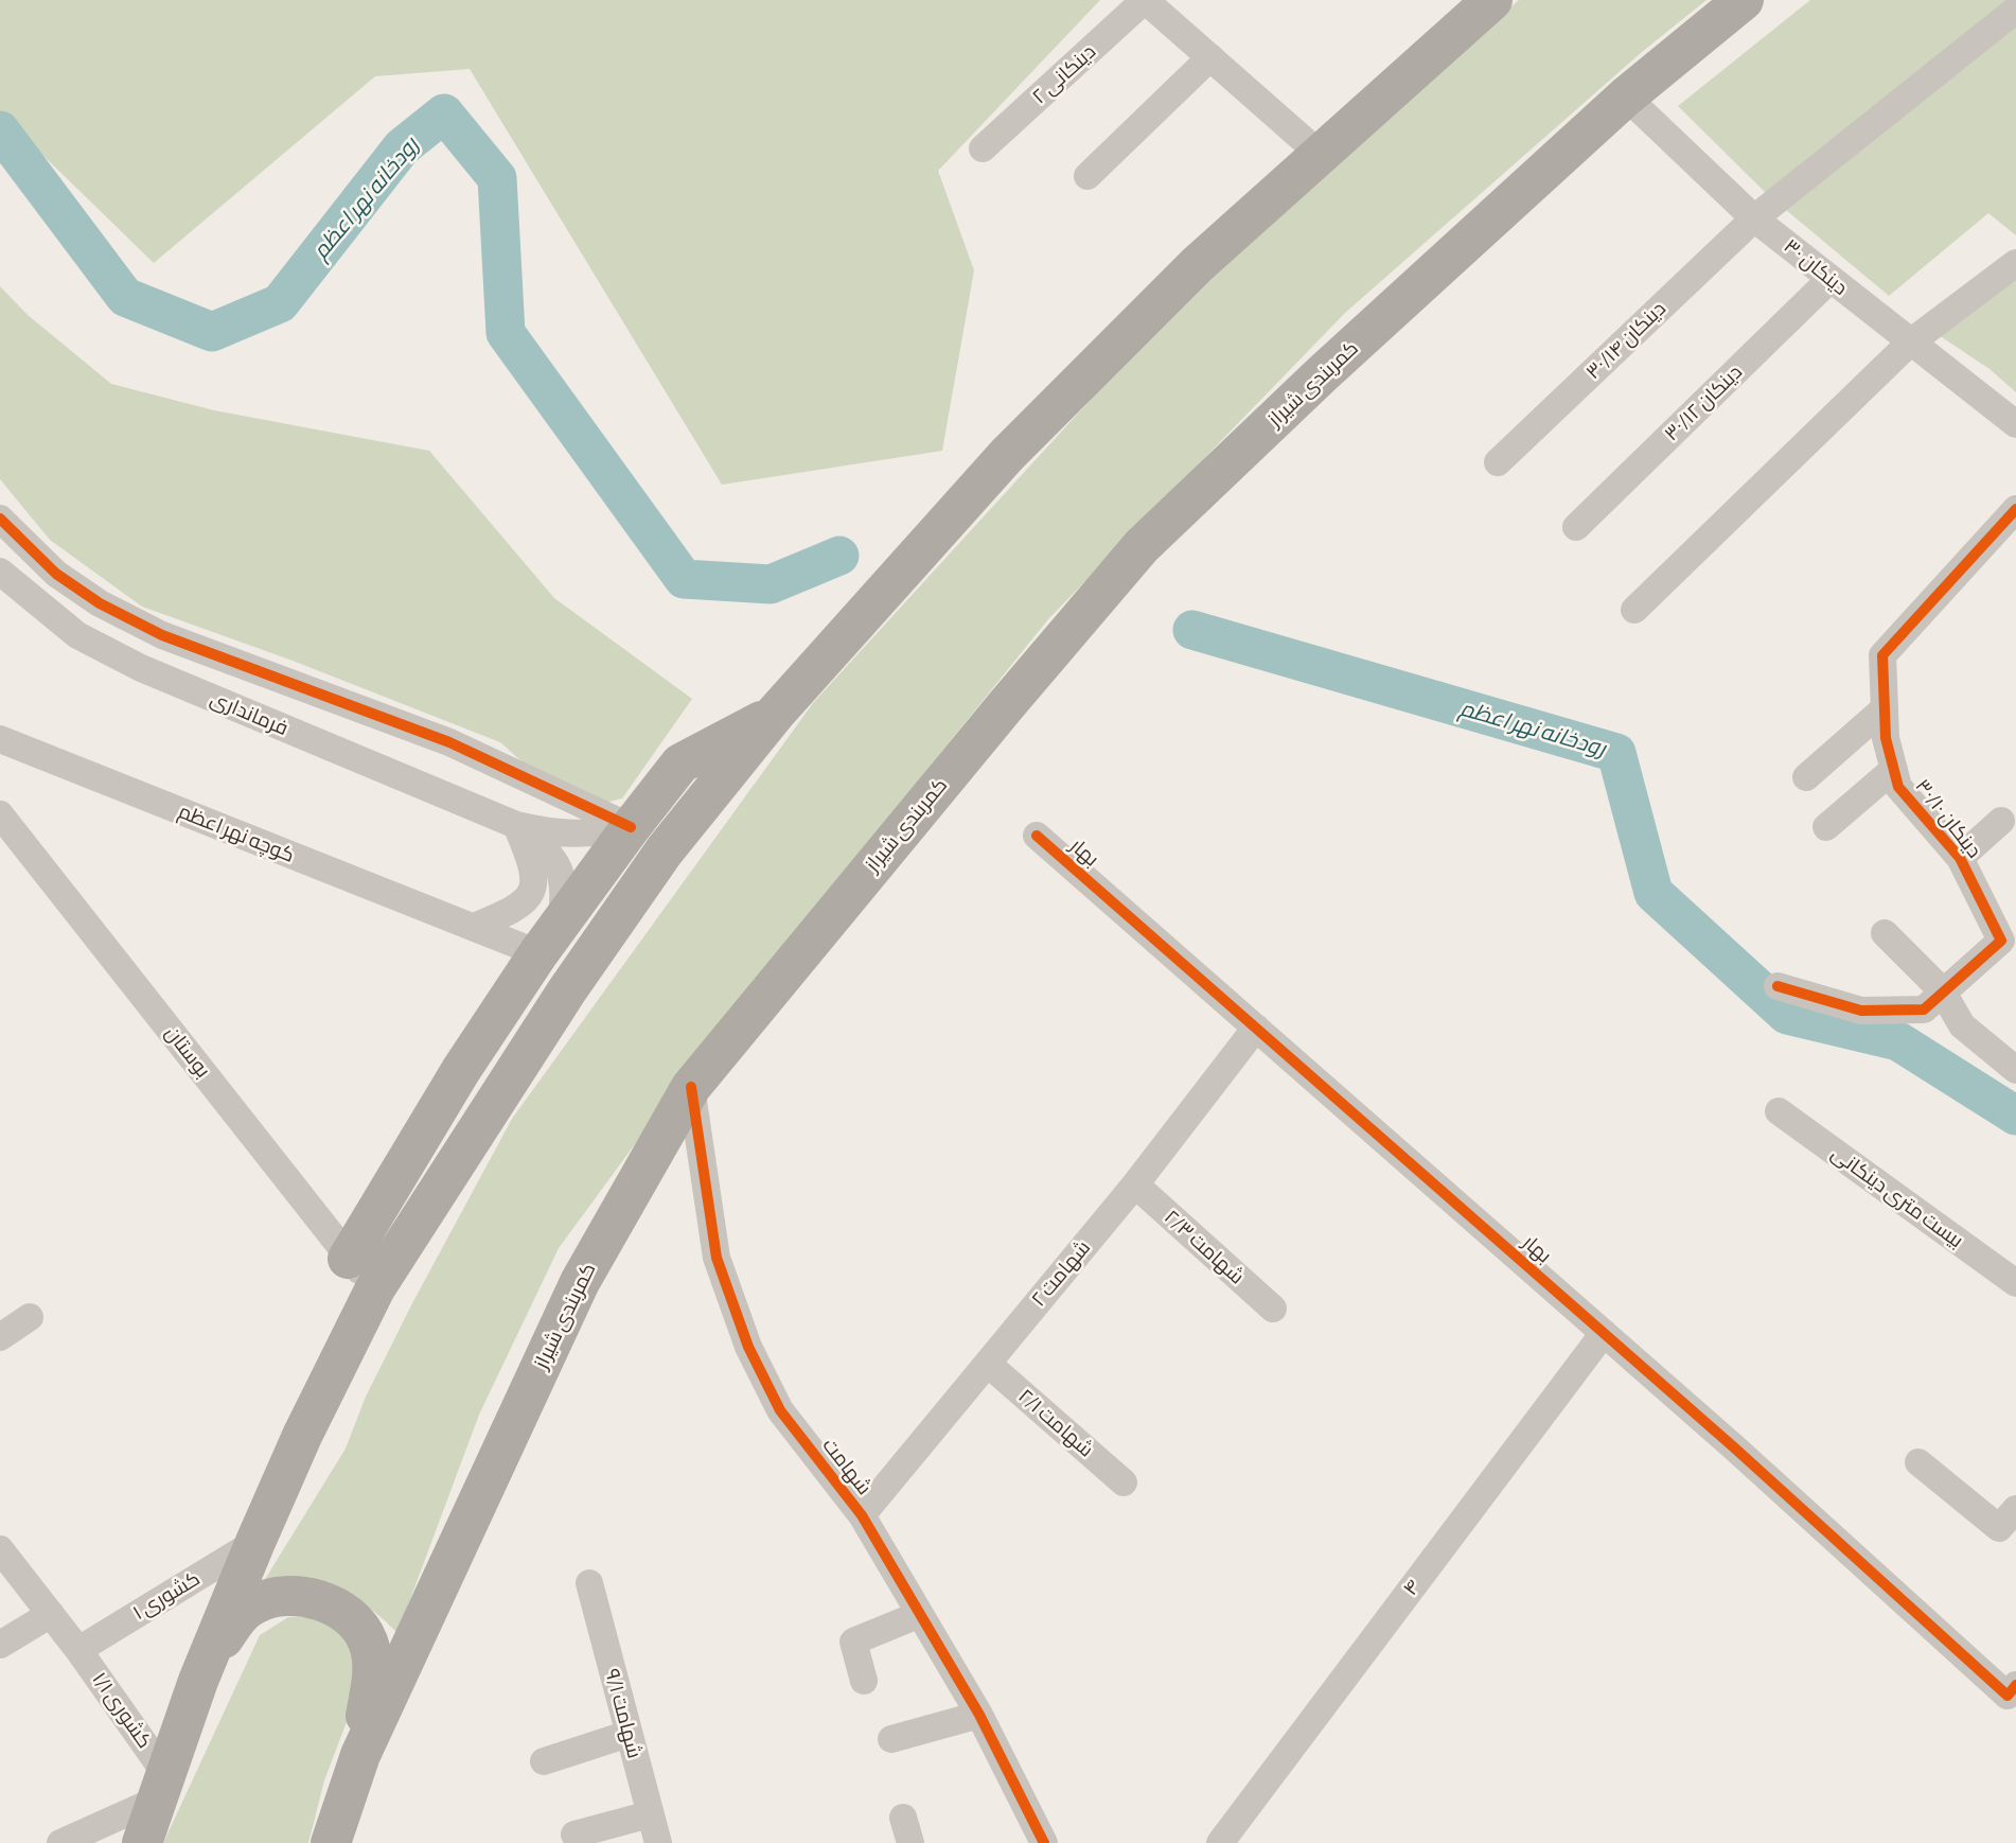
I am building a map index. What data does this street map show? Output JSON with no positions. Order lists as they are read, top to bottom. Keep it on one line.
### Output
{"streets":{"highway":["کمربندی شیراز"],"street":["۲ دینکانی","۳۰ دینکان","۳۰/۱۴ دینکان","۳۰/۱۲ دینکان","فرمانداری","۳۰/۱۰ دینکان","کوچه نهر اعظم","بهار","بوستان","بیست متری دینکانی","۲/۳ شهامت","۲ شهامت","۲/۱ شهامت","شهامت","۴","۱ کشوری","۱/۱ کشوری","۹/۱ شهامت"]},"crossings":[["۳۰ دینکان","۳۰/۱۴ دینکان"],["۳۰ دینکان","کمربندی شیراز"],["۳۰ دینکان","۳۰/۱۲ دینکان"],["کمربندی شیراز","شهامت"],["فرمانداری","کوچه نهر اعظم"],["بهار","۲ شهامت"],["بهار","۴"],["۲/۳ شهامت","۲ شهامت"],["۲ شهامت","۲/۱ شهامت"],["۲ شهامت","شهامت"],["۱ کشوری","۱/۱ کشوری"]],"water":["رودخانه نهر اعظم"]}
